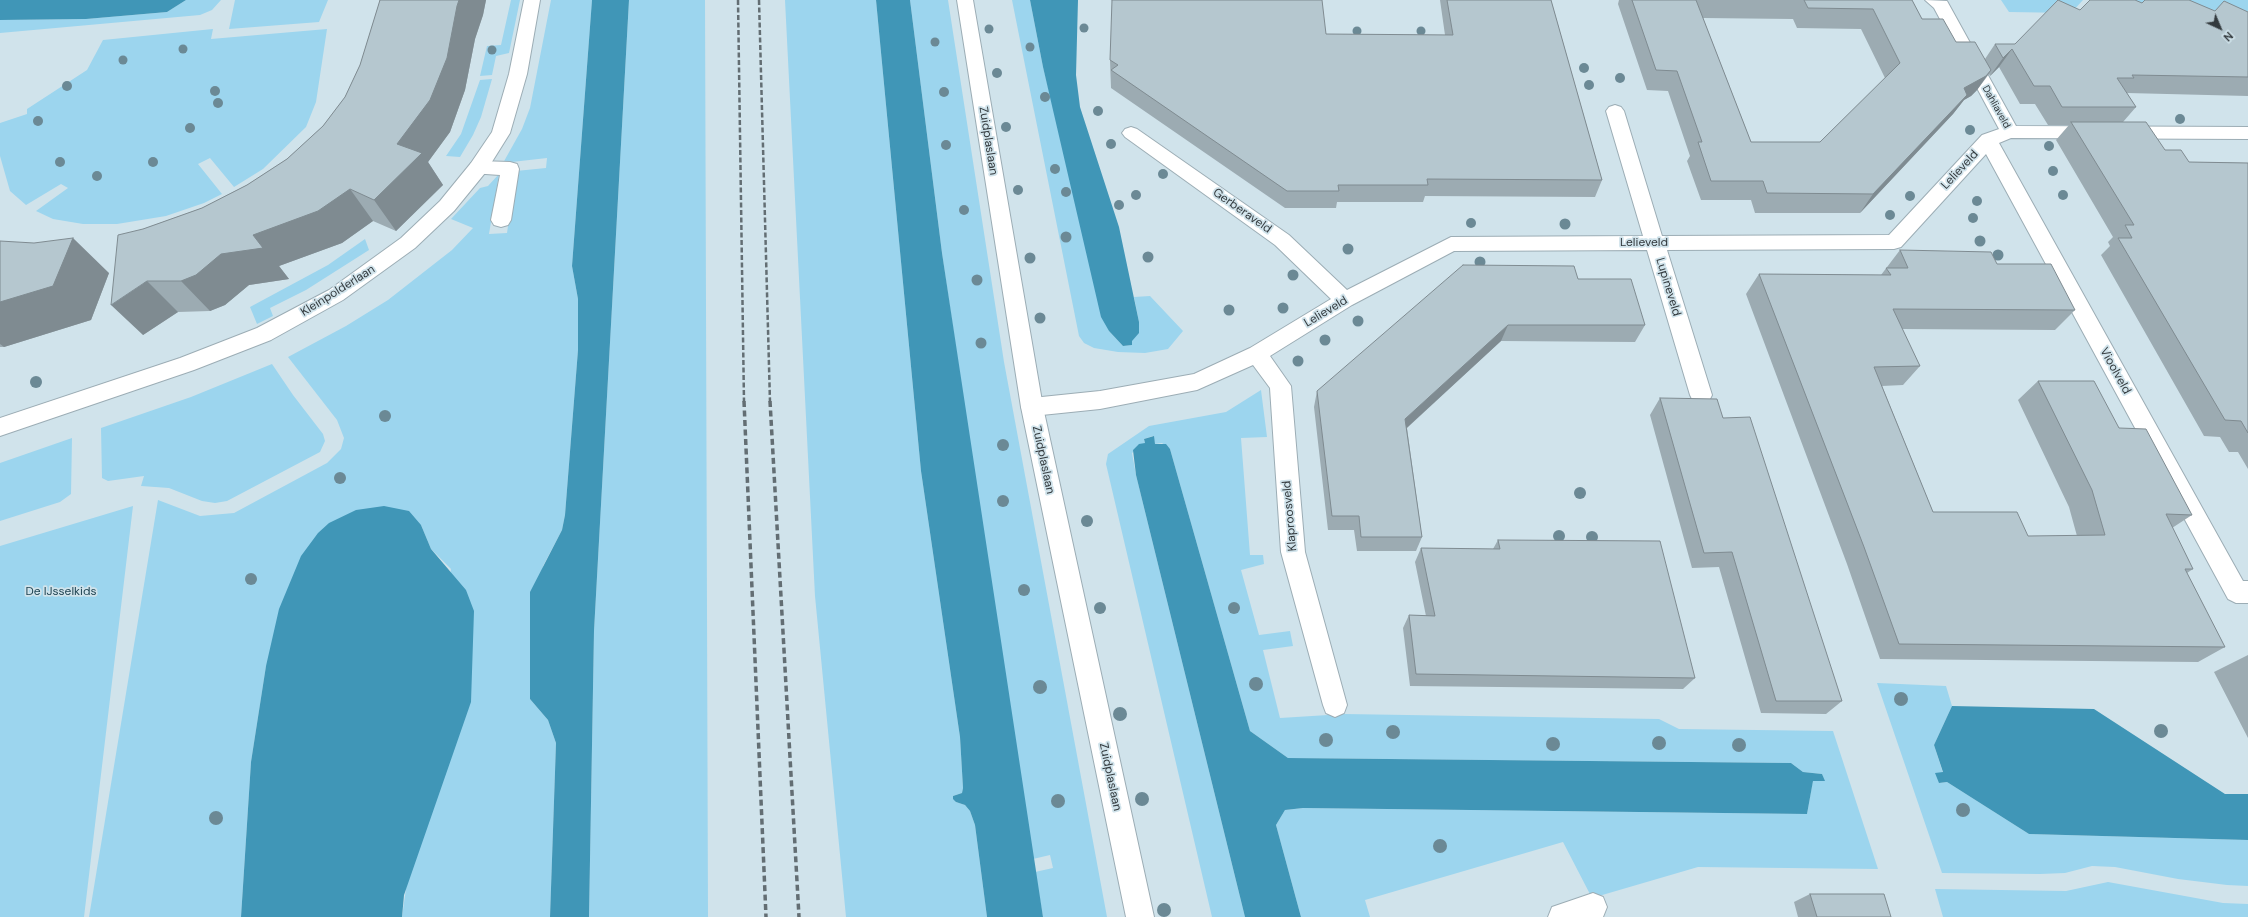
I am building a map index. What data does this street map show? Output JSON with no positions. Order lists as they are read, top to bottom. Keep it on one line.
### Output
{"streets":{"street":["Dahliaveld","Zuidplaslaan","Lelieveld","Gerberaveld","Lupineveld","Kleinpolderlaan","Vioolveld","Klaproosveld"]},"crossings":[["Dahliaveld","Lelieveld"],["Zuidplaslaan","Lelieveld"],["Lelieveld","Gerberaveld"],["Lelieveld","Lupineveld"],["Lelieveld","Vioolveld"],["Lelieveld","Klaproosveld"]],"parks":["De IJsselkids"],"north":"bottom right"}
